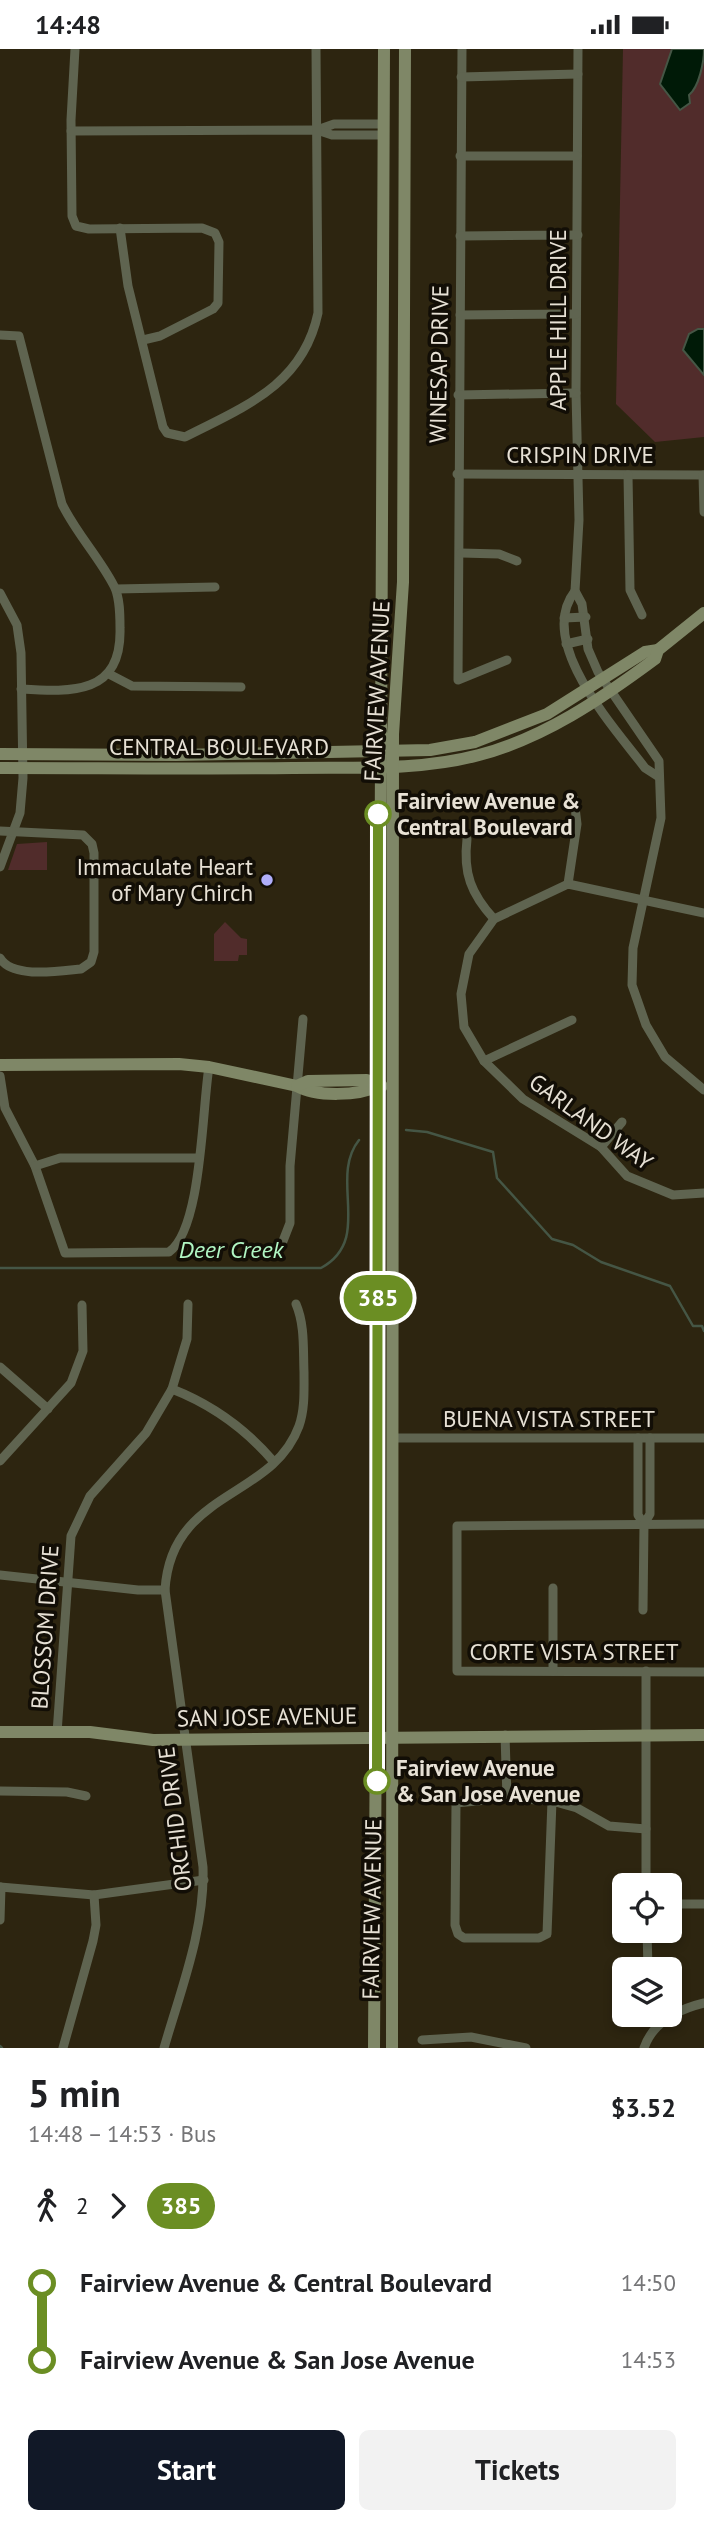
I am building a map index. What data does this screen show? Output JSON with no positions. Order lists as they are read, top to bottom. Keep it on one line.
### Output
{"streets":{"main road":["FAIRVIEW AVENUE","CENTRAL BOULEVARD","SAN JOSE AVENUE"],"street":["APPLE HILL DRIVE","WINESAP DRIVE","CRISPIN DRIVE","GARLAND WAY","BUENA VISTA STREET","BLOSSOM DRIVE","CORTE VISTA STREET","ORCHID DRIVE"]},"crossings":[["APPLE HILL DRIVE","CRISPIN DRIVE"],["APPLE HILL DRIVE","CENTRAL BOULEVARD"],["WINESAP DRIVE","CRISPIN DRIVE"],["FAIRVIEW AVENUE","CENTRAL BOULEVARD"],["FAIRVIEW AVENUE","BUENA VISTA STREET"],["FAIRVIEW AVENUE","SAN JOSE AVENUE"],["BLOSSOM DRIVE","SAN JOSE AVENUE"],["SAN JOSE AVENUE","ORCHID DRIVE"]],"water":["Deer Creek"],"places":["Fairview Avenue & Central Boulevard","Immaculate Heart of Mary Chirch","Fairview Avenue & San Jose Avenue"],"lines":["bus line 385"],"page":{"status":"14:48","on_map":"385","heading":["5 min","14:48 – 14:53 · Bus","$3.52"],"legs":["2","385"],"list":[{"name":"Fairview Avenue & Central Boulevard","value":"14:50"},{"name":"Fairview Avenue & San Jose Avenue","value":"14:53"}],"buttons":["Start","Tickets"]}}
